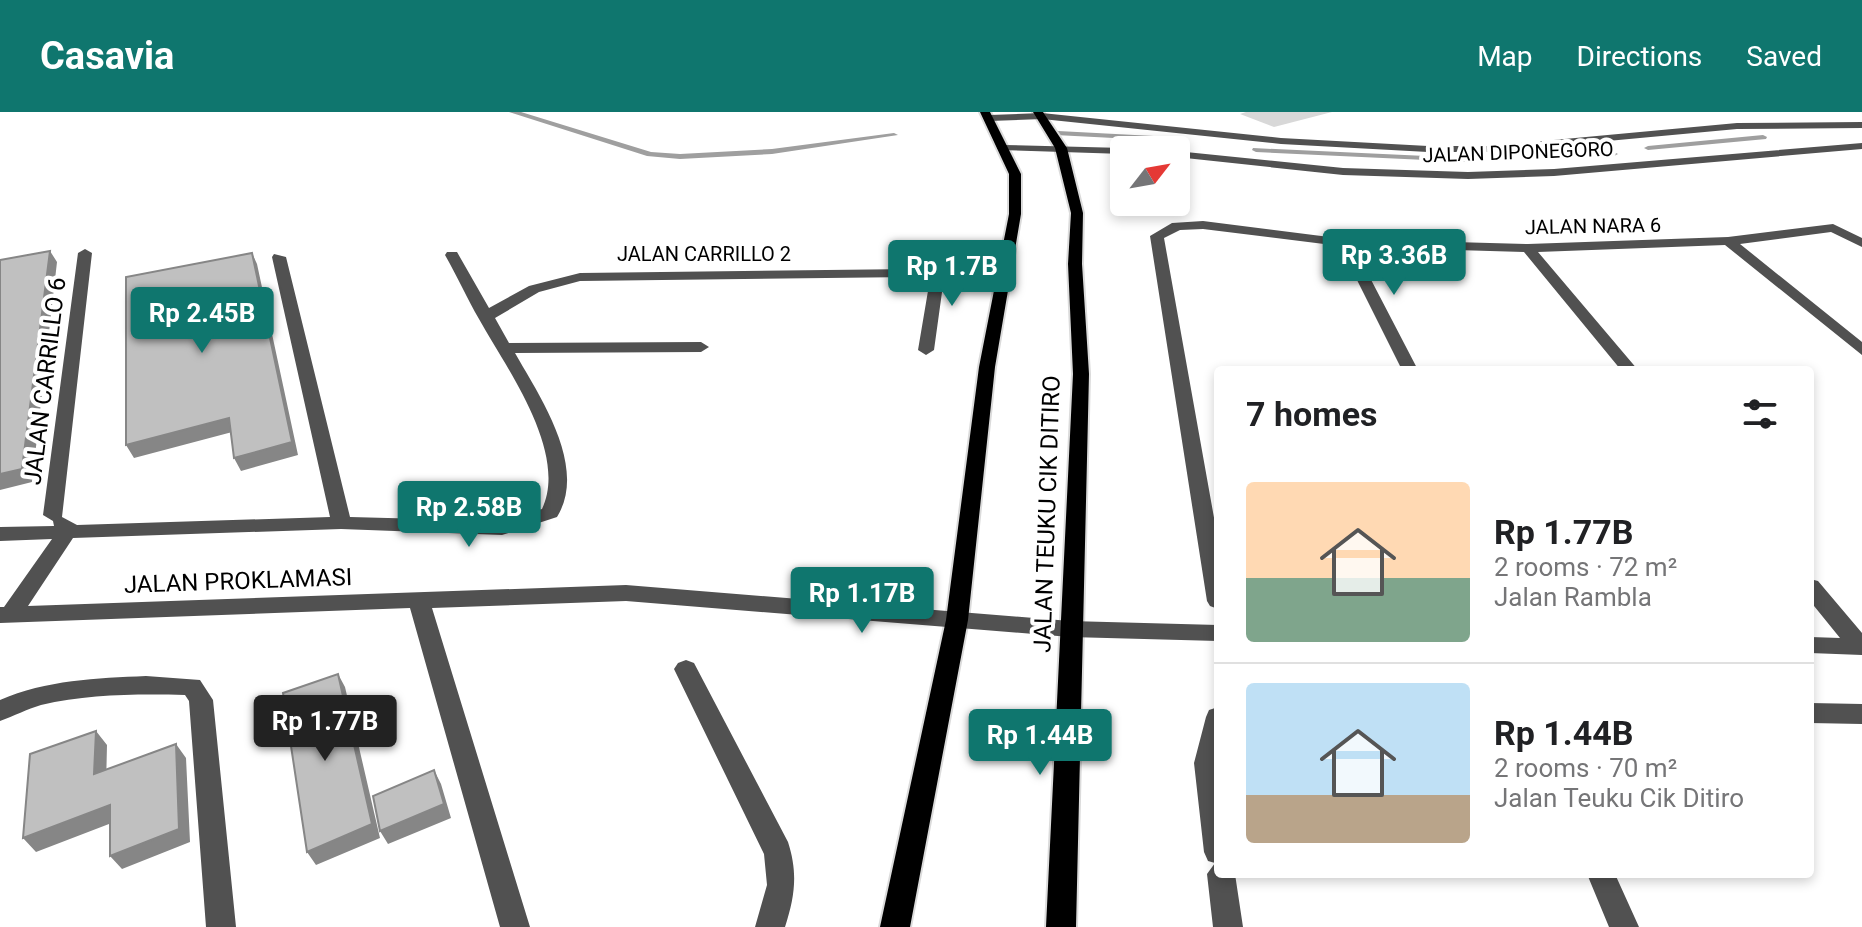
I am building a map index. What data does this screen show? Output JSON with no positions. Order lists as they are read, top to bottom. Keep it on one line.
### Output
{"streets":{"main road":["JALAN TEUKU CIK DITIRO"],"street":["JALAN DIPONEGORO","JALAN NARA 6","JALAN CARRILLO 2","JALAN CARRILLO 6","JALAN PROKLAMASI"]},"crossings":[["JALAN DIPONEGORO","JALAN TEUKU CIK DITIRO"],["JALAN TEUKU CIK DITIRO","JALAN PROKLAMASI"]],"north":"top right","page":{"header":"Casavia","nav":["Map","Directions","Saved"],"price":["Rp 3.36B","Rp 1.7B","Rp 2.45B","Rp 2.58B","Rp 1.17B","Rp 1.77B","Rp 1.44B"],"heading":"7 homes","list":[{"name":"Rp 1.77B","note":"2 rooms · 72 m² · Jalan Rambla"},{"name":"Rp 1.44B","note":"2 rooms · 70 m² · Jalan Teuku Cik Ditiro"}]}}
